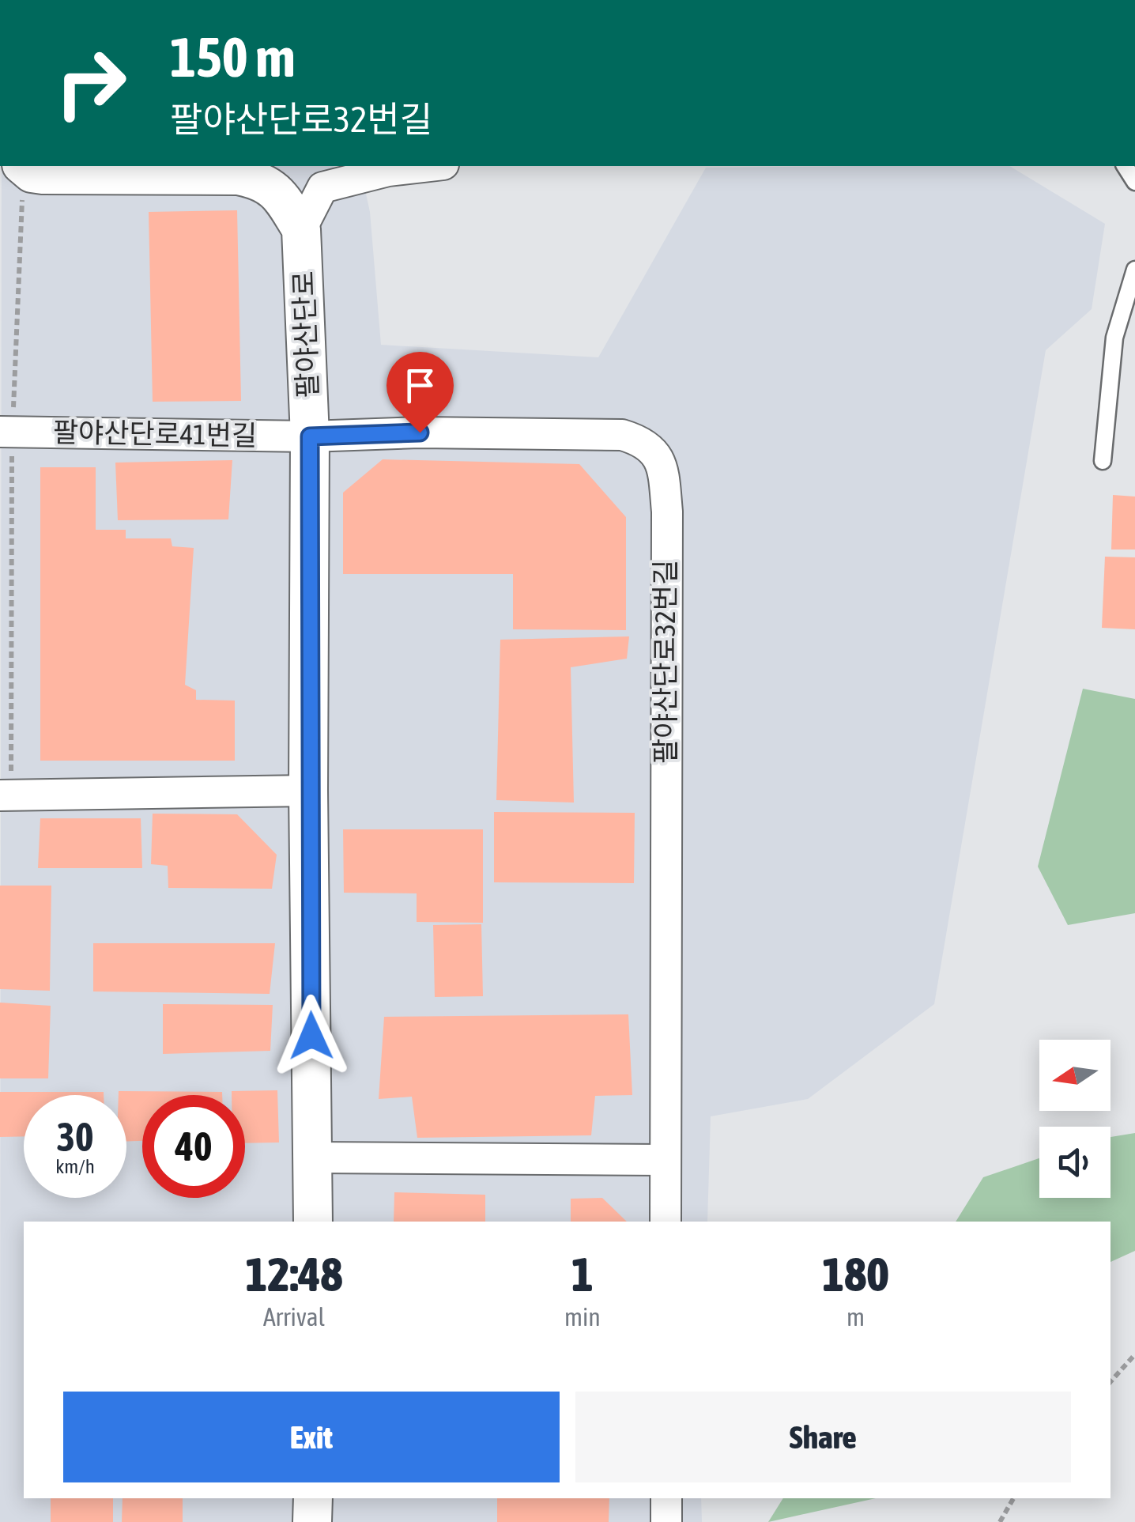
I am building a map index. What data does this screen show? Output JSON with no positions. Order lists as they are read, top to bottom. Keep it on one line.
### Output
{"streets":{"street":["팔야산단로","팔야산단로41번길","팔야산단로32번길"]},"crossings":[["팔야산단로","팔야산단로41번길"],["팔야산단로","팔야산단로32번길"],["팔야산단로41번길","팔야산단로32번길"]],"north":"left","page":{"turn":["150 m","팔야산단로32번길"],"speed":"30 km/h","limit":"40","eta":["12:48","Arrival","1","min","180","m"],"buttons":["Exit","Share"]}}
